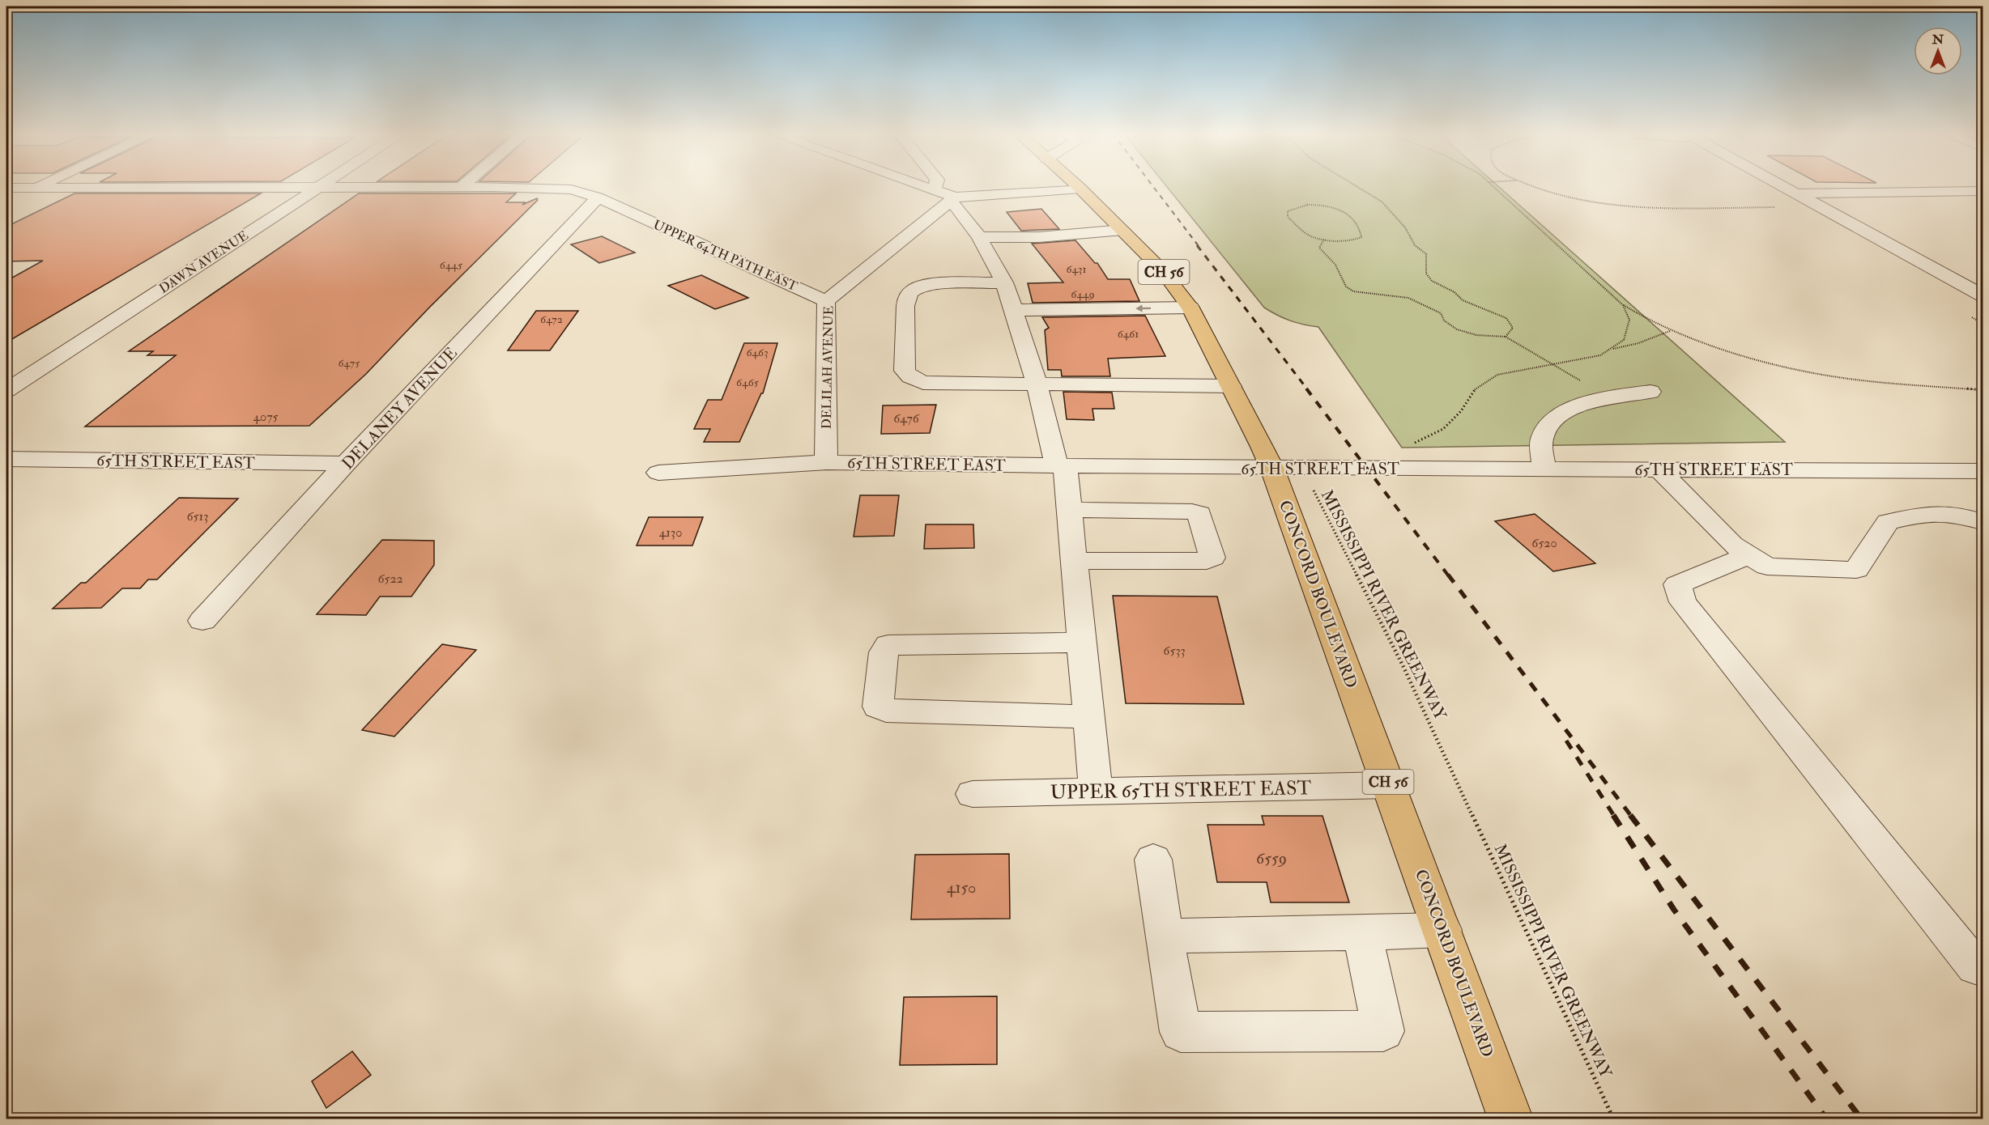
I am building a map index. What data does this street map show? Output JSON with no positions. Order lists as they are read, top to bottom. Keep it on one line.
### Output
{"streets":{"main road":["CH 56","CONCORD BOULEVARD"],"street":["UPPER 64TH PATH EAST","DAWN AVENUE","DELILAH AVENUE","DELANEY AVENUE","65TH STREET EAST","UPPER 65TH STREET EAST"],"path":["MISSISSIPPI RIVER GREENWAY"]},"crossings":[["UPPER 64TH PATH EAST","DAWN AVENUE"],["UPPER 64TH PATH EAST","DELILAH AVENUE"],["UPPER 64TH PATH EAST","DELANEY AVENUE"],["DELILAH AVENUE","65TH STREET EAST"],["DELANEY AVENUE","65TH STREET EAST"],["65TH STREET EAST","CONCORD BOULEVARD"],["65TH STREET EAST","MISSISSIPPI RIVER GREENWAY"],["CONCORD BOULEVARD","MISSISSIPPI RIVER GREENWAY"],["CONCORD BOULEVARD","UPPER 65TH STREET EAST"]],"house_numbers":["6445","6431","6449","6472","6461","6463","6475","6465","4075","6476","6513","4130","6520","6522","6533","6559","4150"],"north":"top"}
